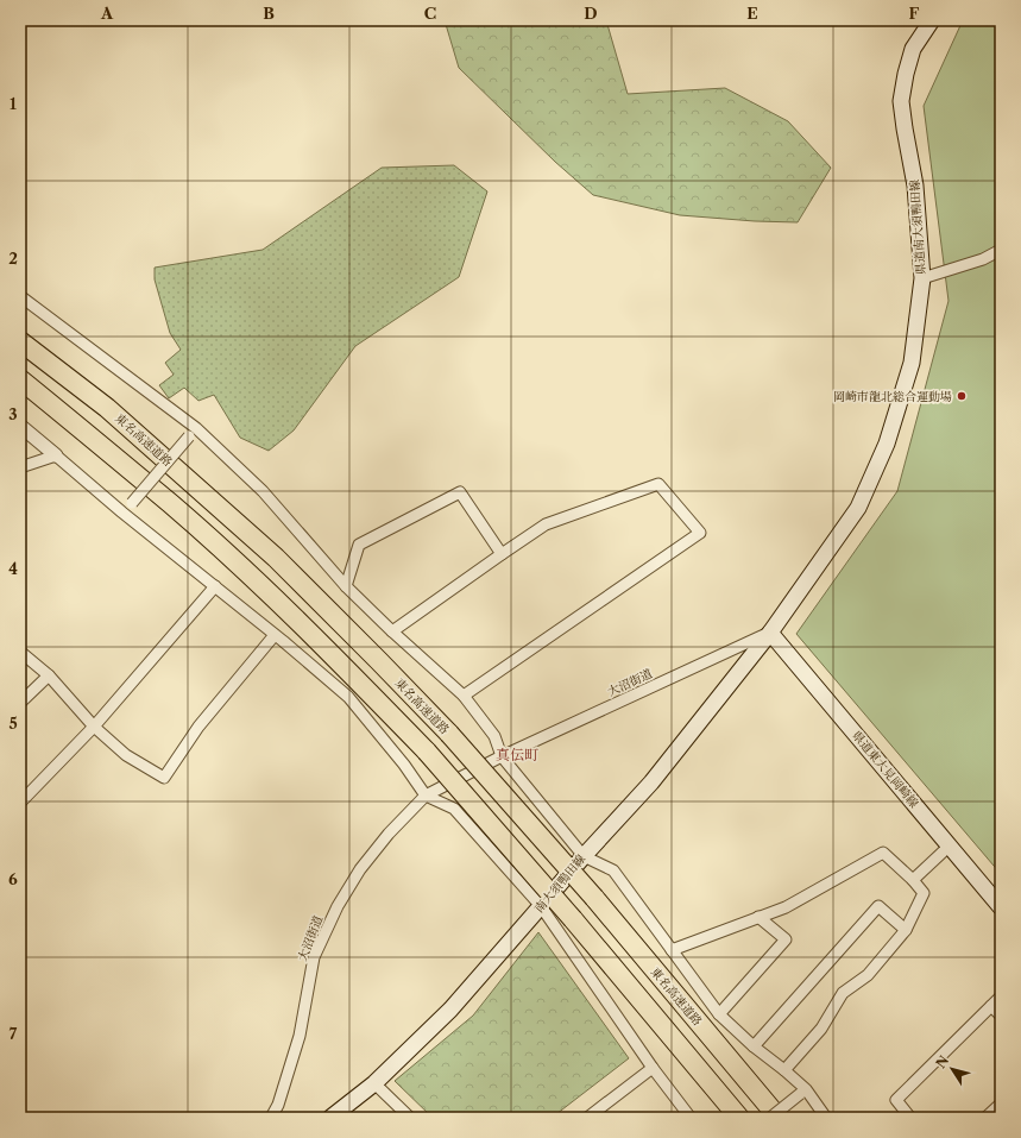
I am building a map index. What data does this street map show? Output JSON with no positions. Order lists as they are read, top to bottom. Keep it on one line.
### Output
{"streets":{"highway":["東名高速道路"],"main road":["県道南大須鴨田線","県道東大見岡崎線","南大須鴨田線"],"street":["大沼街道"]},"crossings":[["県道南大須鴨田線","大沼街道"],["県道南大須鴨田線","県道東大見岡崎線"],["県道南大須鴨田線","南大須鴨田線"],["大沼街道","県道東大見岡崎線"],["大沼街道","南大須鴨田線"],["県道東大見岡崎線","南大須鴨田線"]],"districts":["真伝町"],"places":["岡崎市龍北総合運動場"],"north":"top left","grid":{"columns":["A","B","C","D","E","F"],"rows":["1","2","3","4","5","6","7"]}}
